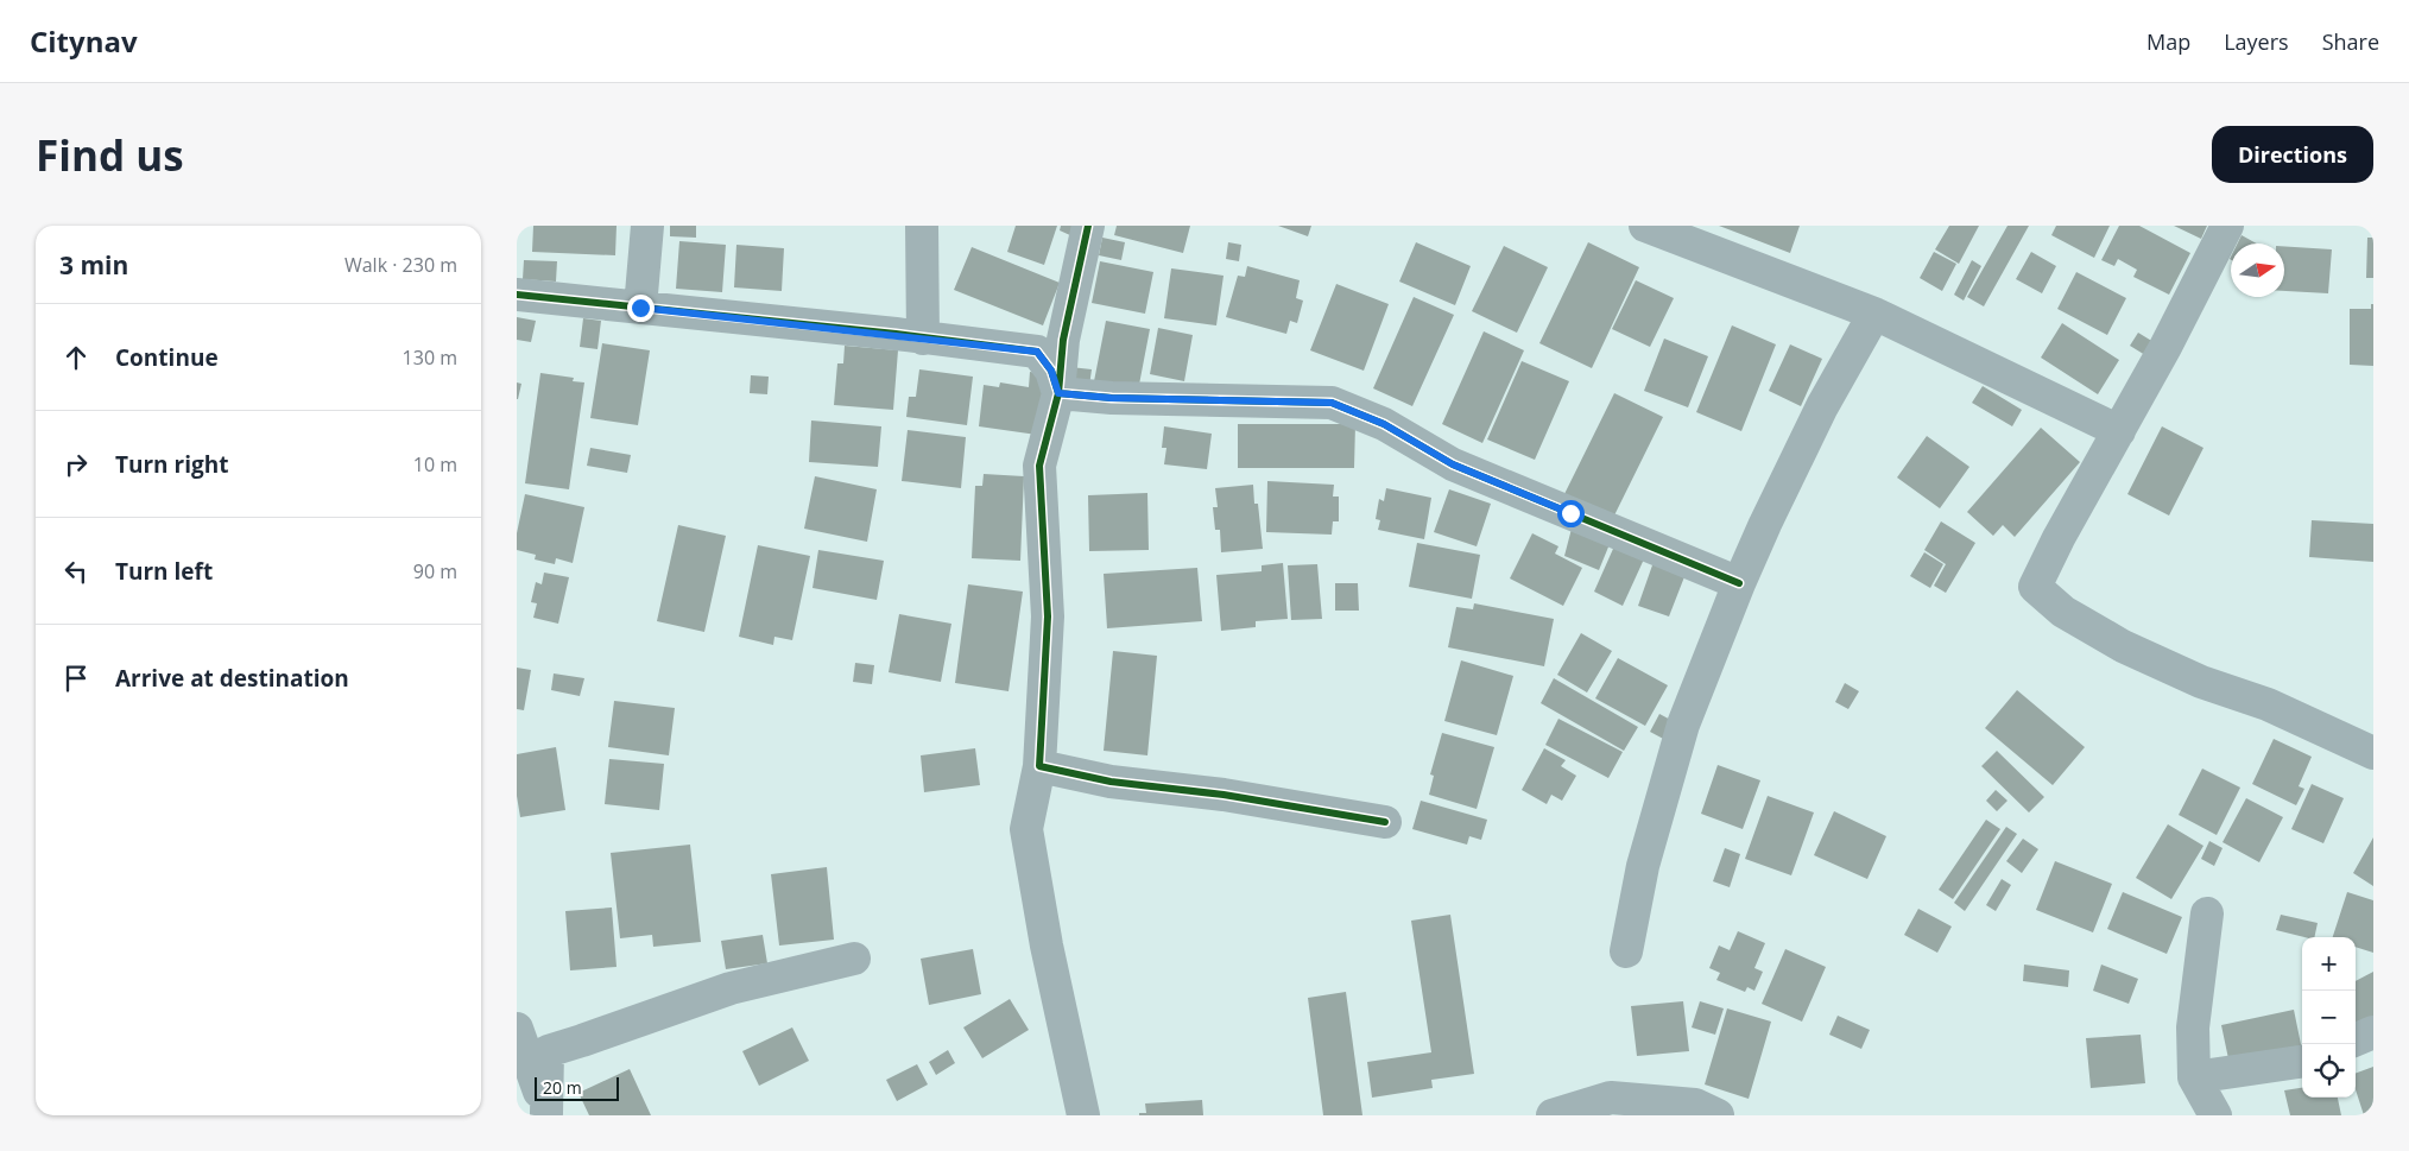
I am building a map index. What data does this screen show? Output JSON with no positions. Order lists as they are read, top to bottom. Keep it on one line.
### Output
{"scale_bar":"20 m","north":"right","page":{"header":"Citynav","nav":["Map","Layers","Share"],"buttons":"Directions","title":"Find us","heading":["3 min","Walk · 230 m"],"list":[["Continue","130 m"],["Turn right","10 m"],["Turn left","90 m"],"Arrive at destination"],"map_buttons":["+","−"],"scale":"20 m"}}
